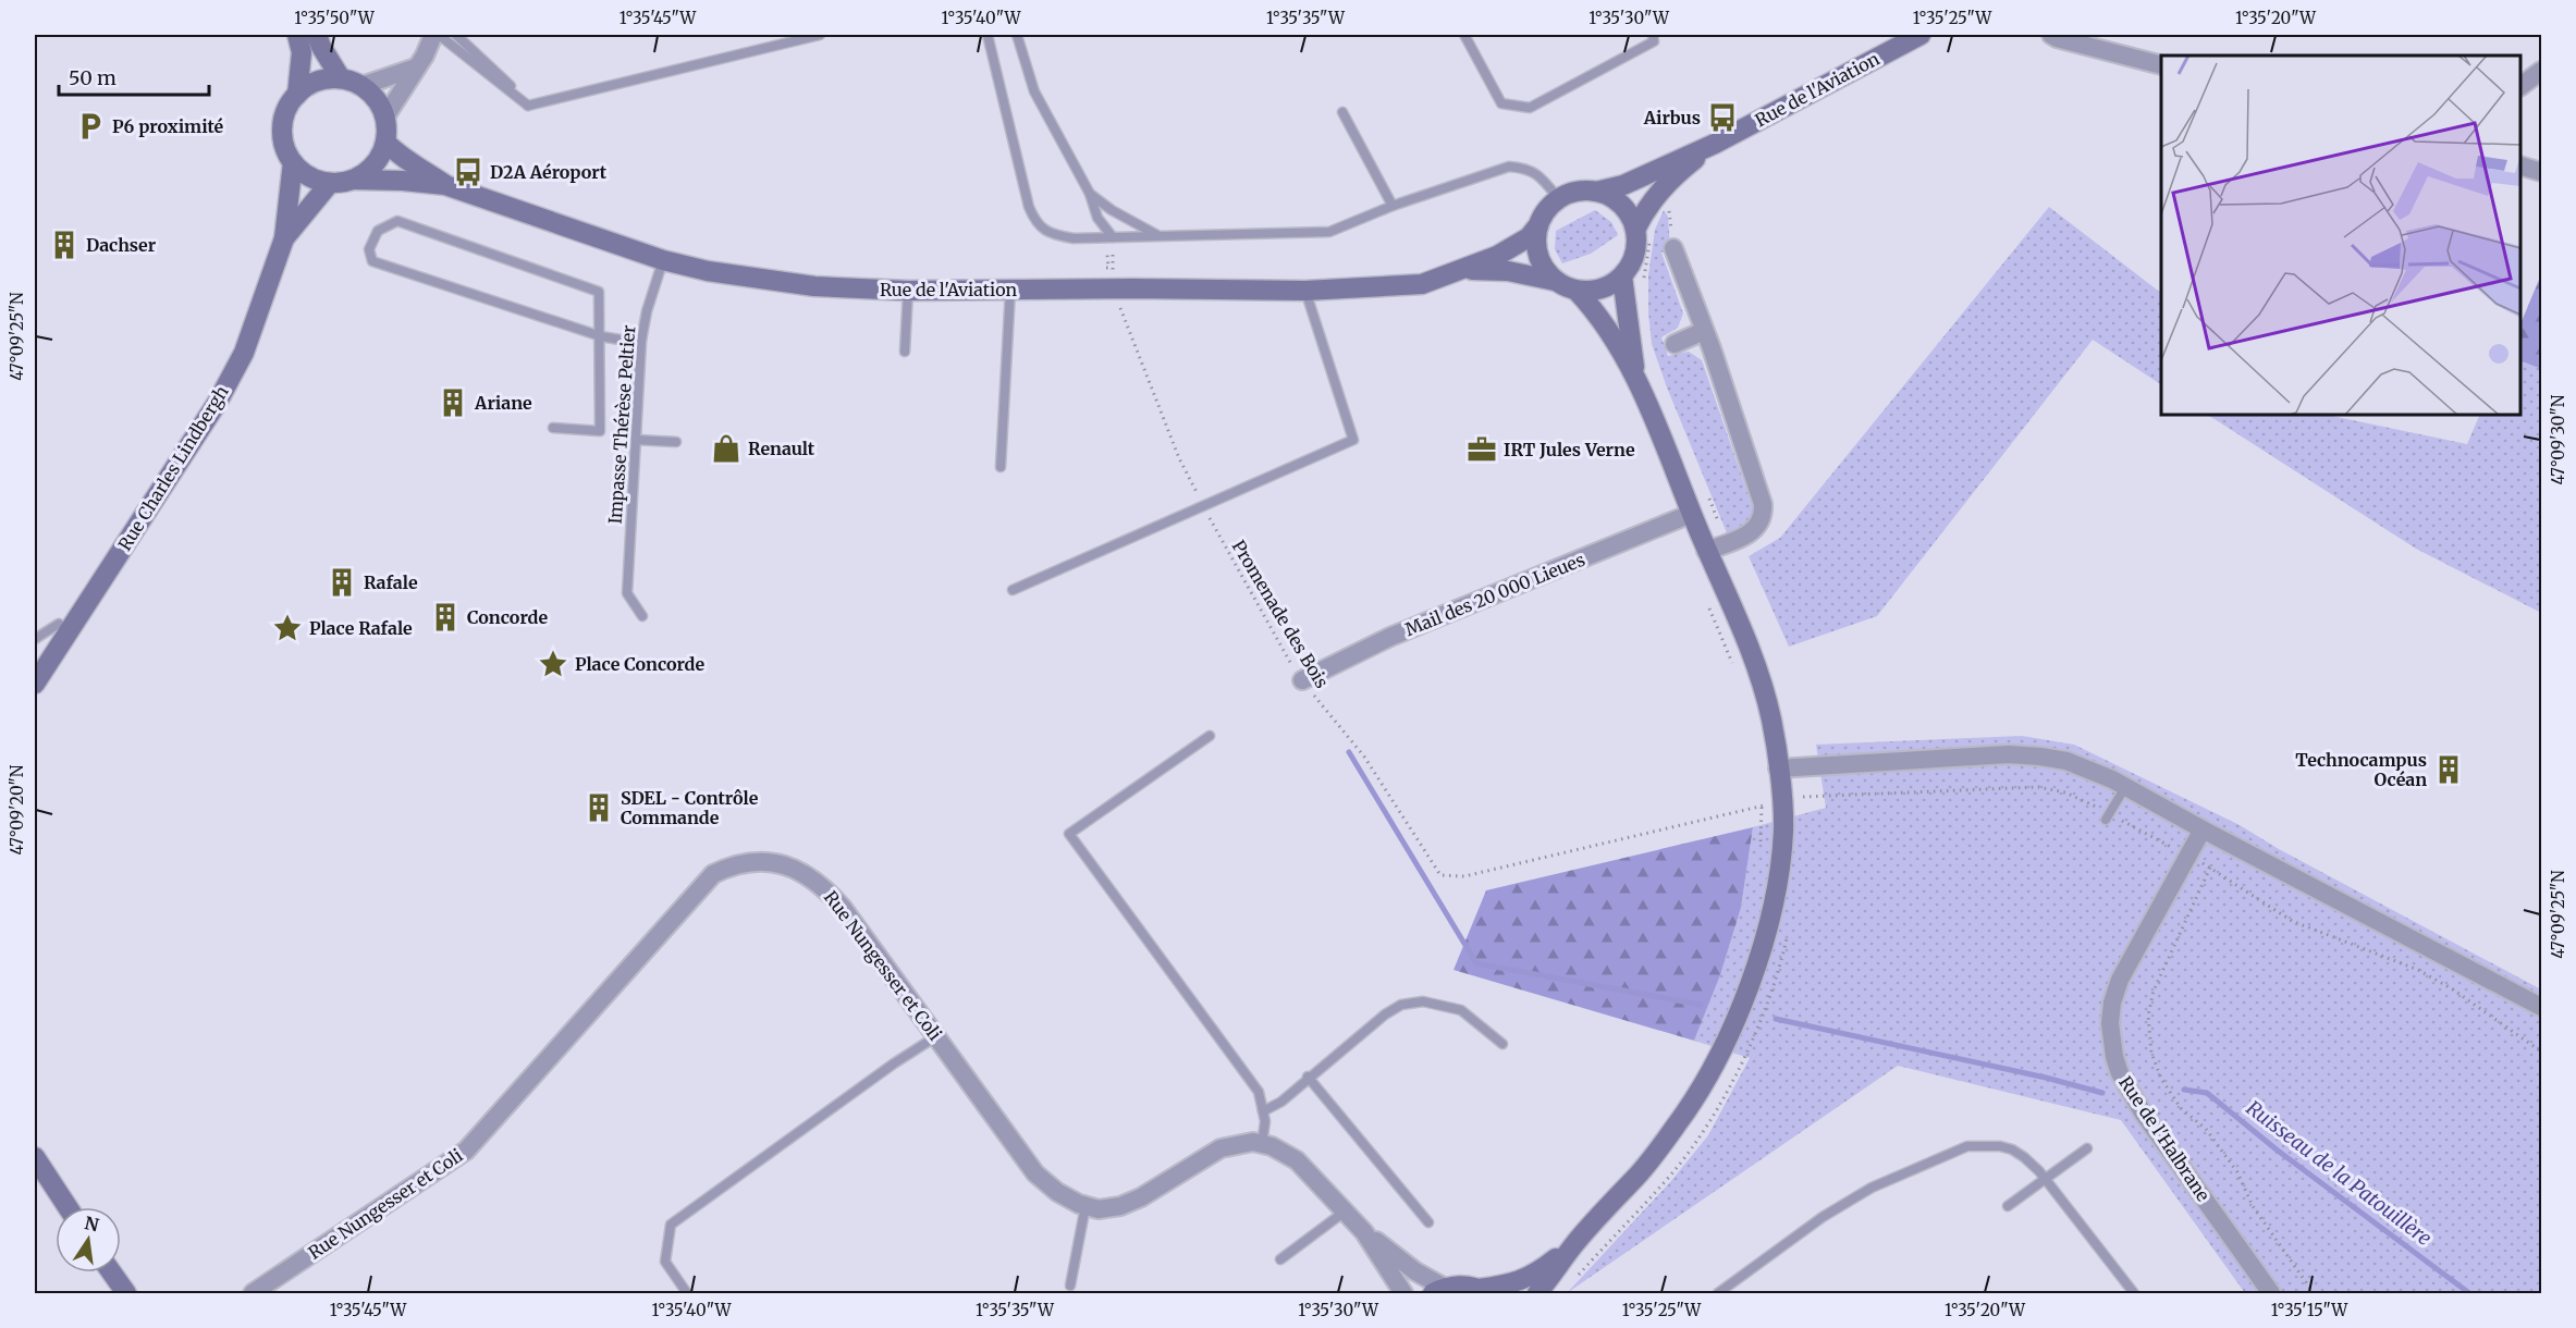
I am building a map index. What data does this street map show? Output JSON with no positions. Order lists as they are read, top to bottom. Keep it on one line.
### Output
{"streets":{"street":["Rue de l'Aviation","Rue Charles Lindbergh","Mail des 20 000 Lieues","Rue Nungesser et Coli","Rue de l'Halbrane"],"lane":["Impasse Thérèse Peltier"],"path":["Promenade des Bois"]},"crossings":[["Rue de l'Aviation","Impasse Thérèse Peltier"],["Rue de l'Aviation","Rue Charles Lindbergh"],["Rue de l'Aviation","Promenade des Bois"],["Mail des 20 000 Lieues","Promenade des Bois"],["Promenade des Bois","Rue de l'Halbrane"]],"water":["Ruisseau de la Patouillère"],"places":{"bus stop":["Airbus","D2A Aéroport"],"parking":["P6 proximité"],"building":["Dachser","Ariane","Rafale","Concorde","Technocampus Océan","SDEL - Contrôle Commande"],"shop":["Renault"],"office":["IRT Jules Verne"],"place":["Place Rafale","Place Concorde"]},"scale_bar":"50 m","north":"top","coordinates":["1°35'50\"W","1°35'45\"W","1°35'40\"W","1°35'35\"W","1°35'30\"W","1°35'25\"W","1°35'20\"W","47°09'25\"N","47°09'30\"N","47°09'20\"N","1°35'15\"W"]}
